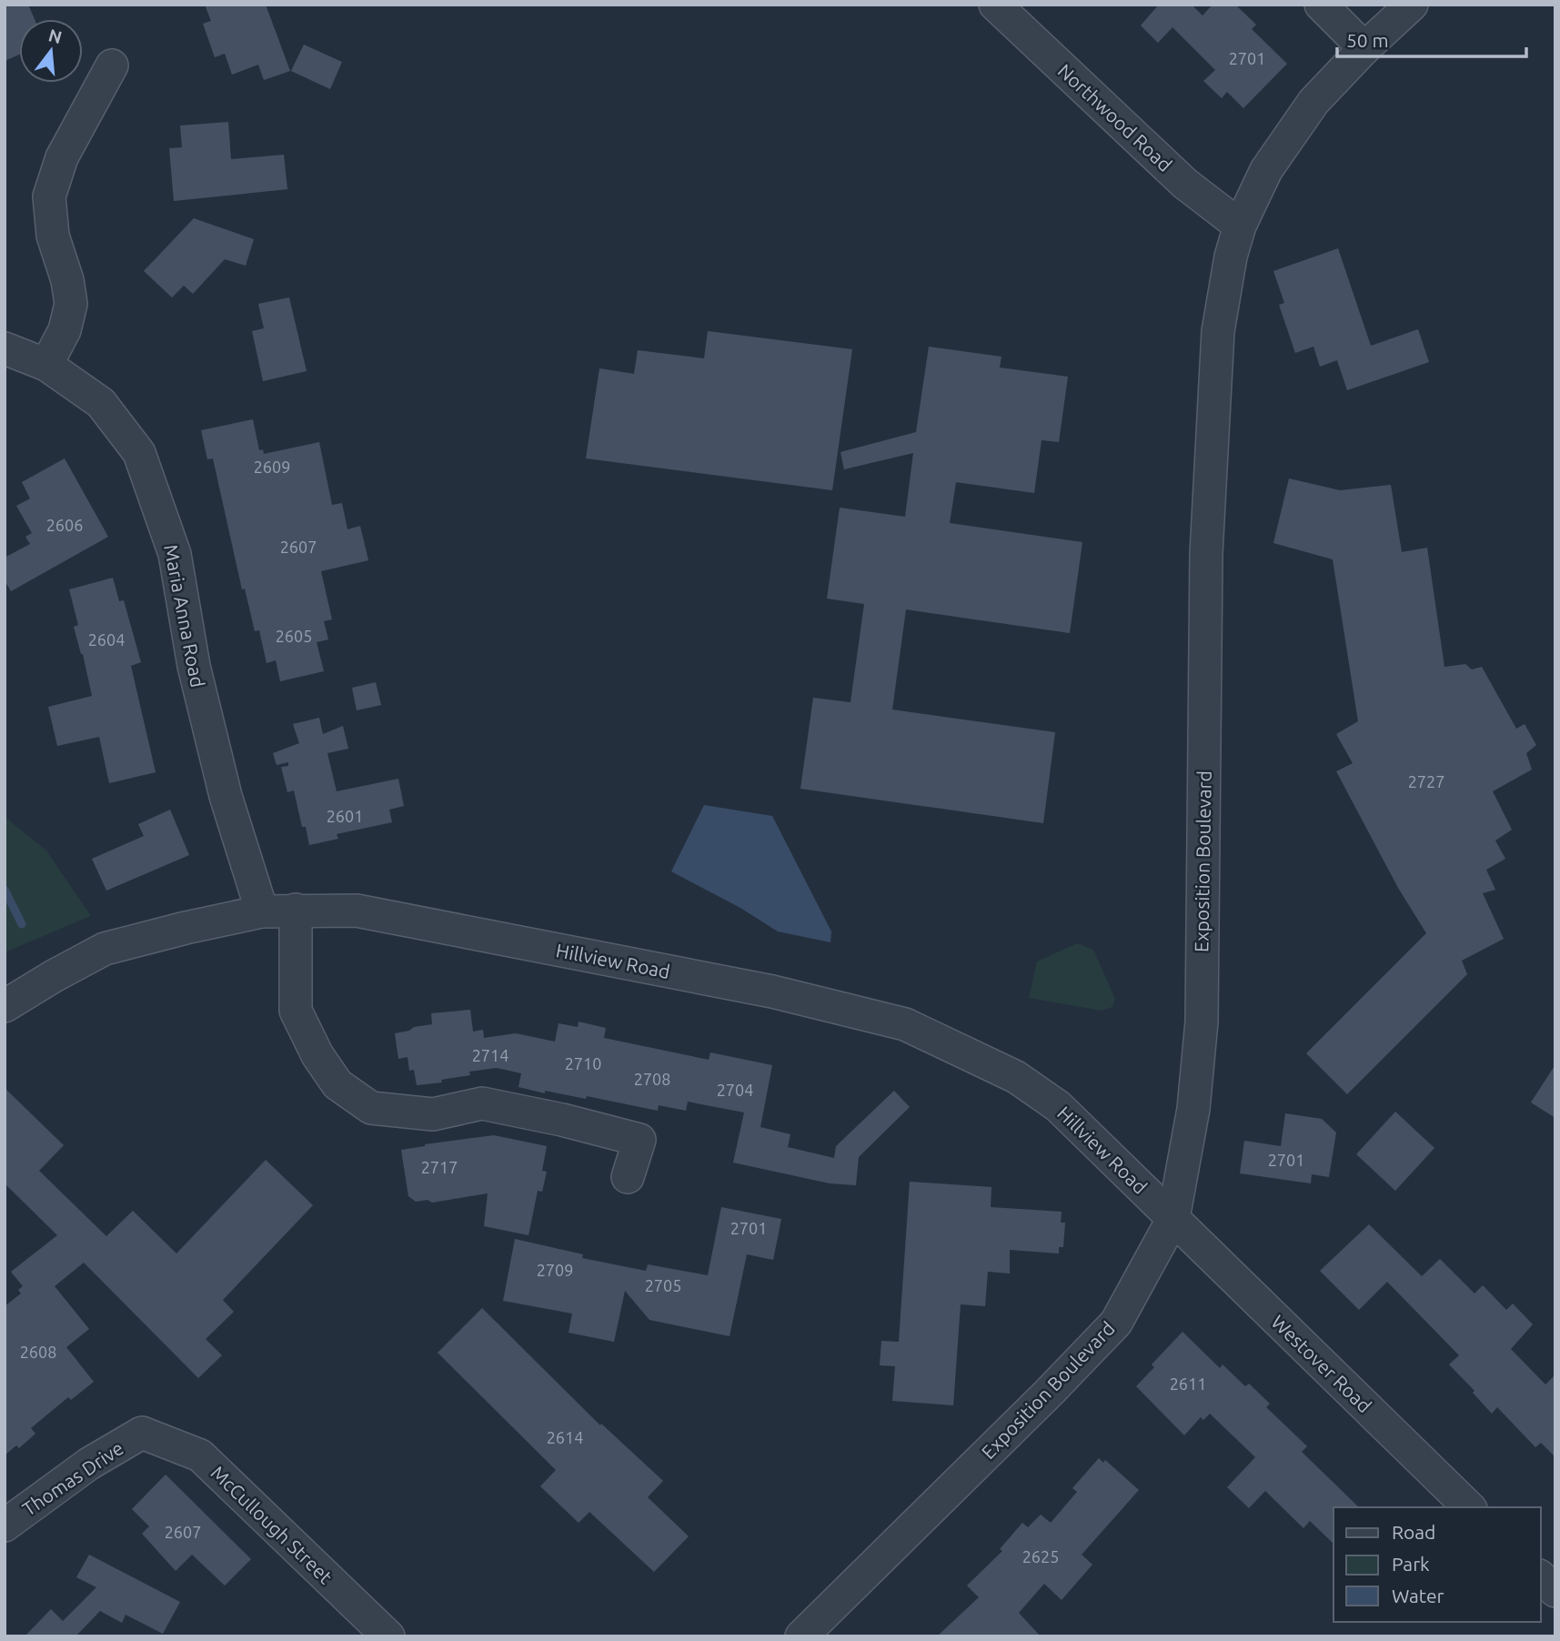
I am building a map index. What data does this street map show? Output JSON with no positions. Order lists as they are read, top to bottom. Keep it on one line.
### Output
{"streets":{"street":["Northwood Road","Maria Anna Road","Exposition Boulevard","Hillview Road","Westover Road","Thomas Drive","McCullough Street"]},"crossings":[["Northwood Road","Exposition Boulevard"],["Maria Anna Road","Hillview Road"],["Exposition Boulevard","Hillview Road"],["Exposition Boulevard","Westover Road"],["Hillview Road","Westover Road"],["Thomas Drive","McCullough Street"]],"house_numbers":["2701","2609","2606","2607","2605","2604","2727","2601","2714","2710","2708","2704","2701","2717","2701","2709","2705","2608","2611","2614","2607","2625"],"legend":["Road","Park","Water"],"scale_bar":"50 m","north":"top"}
